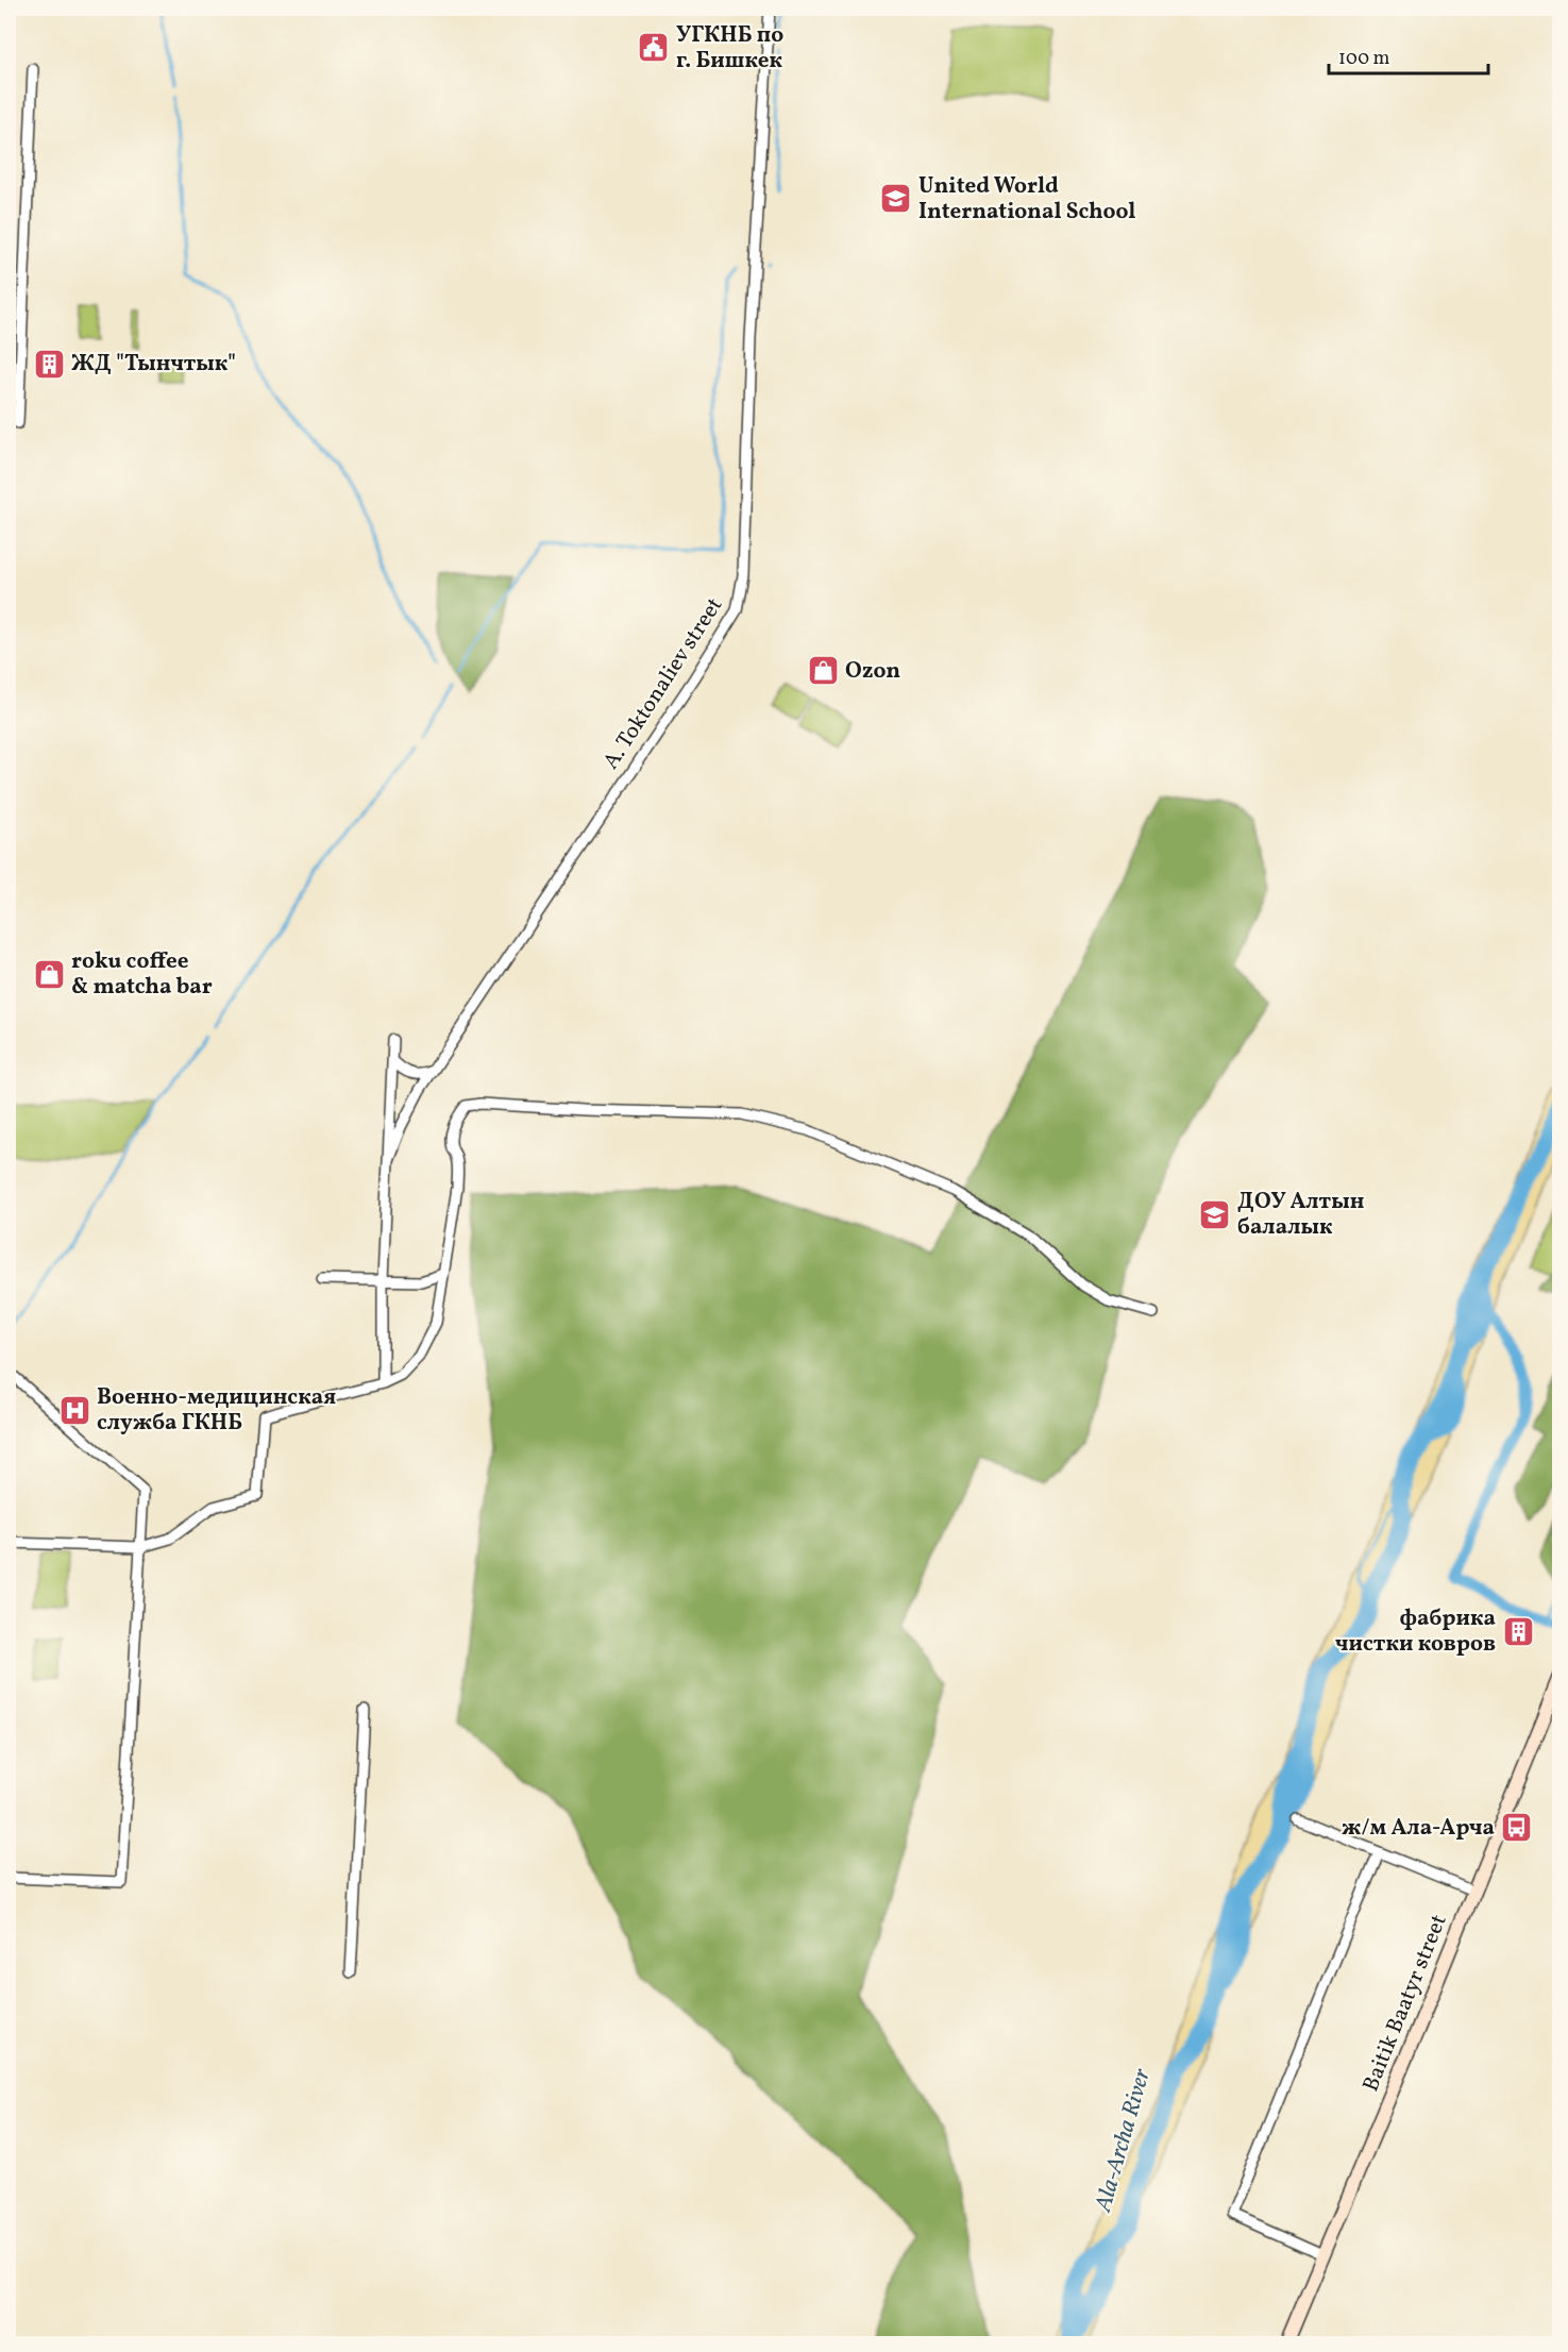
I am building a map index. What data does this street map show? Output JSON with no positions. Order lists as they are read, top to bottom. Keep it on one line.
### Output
{"streets":{"main road":["Baitik Baatyr street"],"street":["A. Toktonaliev street"]},"water":["Ala-Archa River"],"places":{"public building":["УГКНБ по г. Бишкек"],"school or university":["United World International School","ДОУ Алтын балалык"],"building":["ЖД \"Тынчтык\"","фабрика чистки ковров"],"shop":["Ozon","roku coffee & matcha bar"],"hospital":["Военно-медицинская служба ГКНБ"],"bus stop":["ж/м Ала-Арча"]},"scale_bar":"100 m"}
